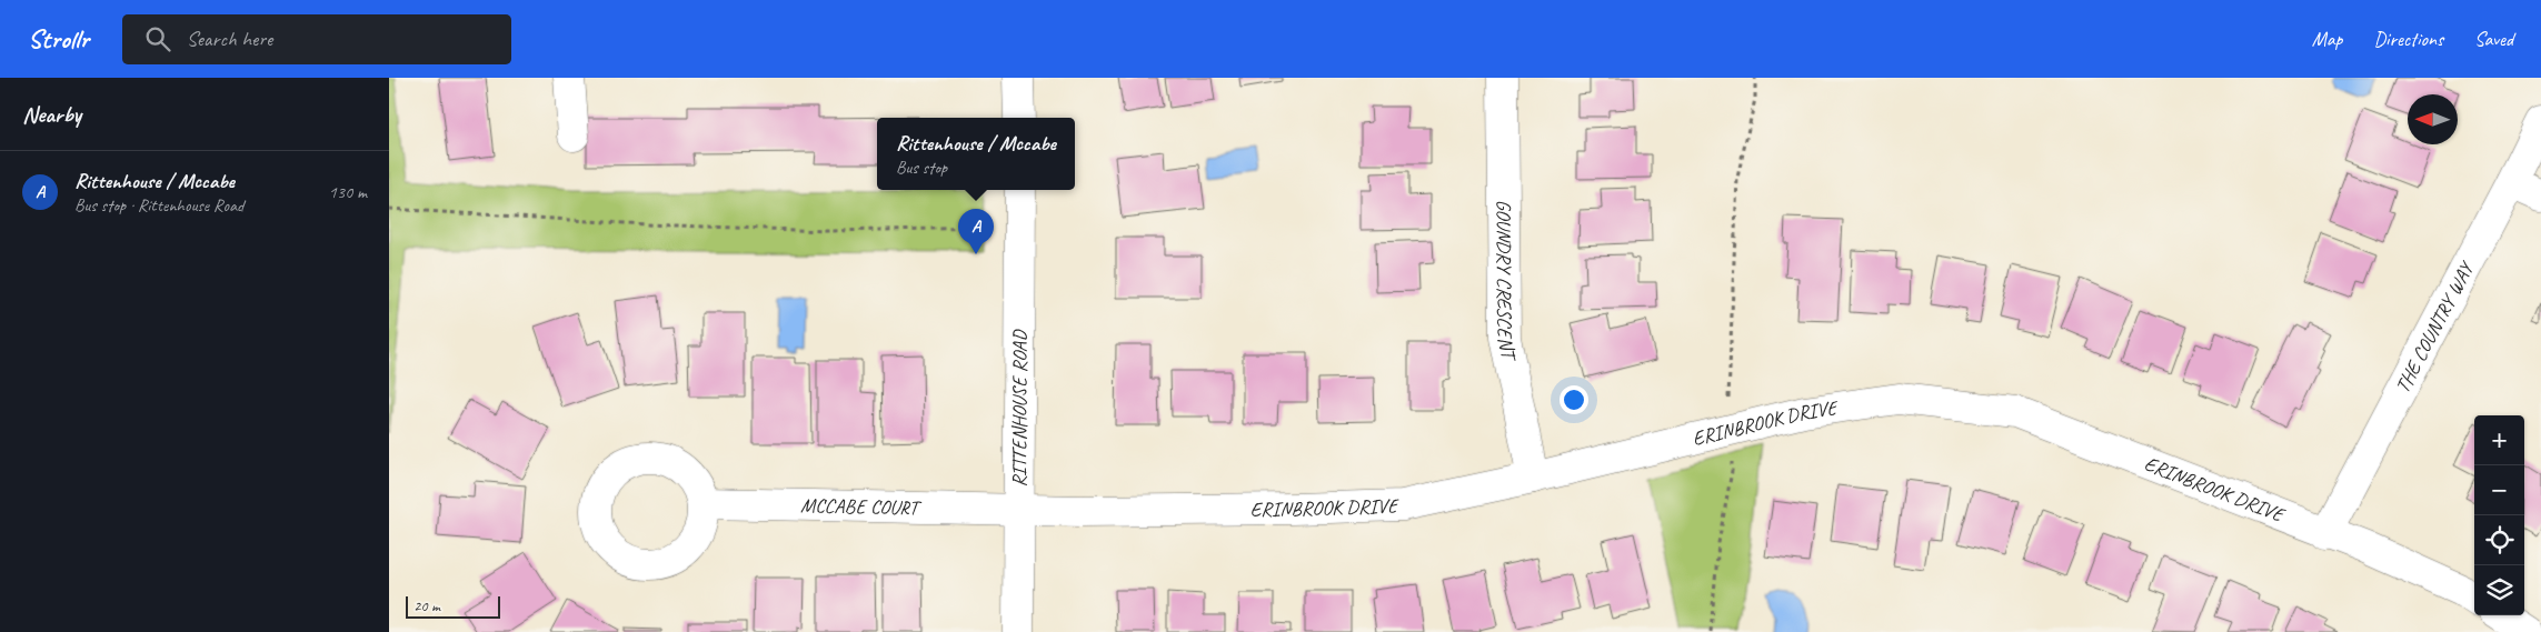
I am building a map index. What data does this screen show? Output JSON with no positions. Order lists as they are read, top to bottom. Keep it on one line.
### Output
{"streets":{"street":["GOUNDRY CRESCENT","THE COUNTRY WAY","RITTENHOUSE ROAD","ERINBROOK DRIVE","MCCABE COURT"]},"crossings":[["GOUNDRY CRESCENT","ERINBROOK DRIVE"],["THE COUNTRY WAY","ERINBROOK DRIVE"],["RITTENHOUSE ROAD","ERINBROOK DRIVE"],["RITTENHOUSE ROAD","MCCABE COURT"],["ERINBROOK DRIVE","MCCABE COURT"]],"scale_bar":"20 m","north":"left","page":{"header":"Strollr","search":"Search here","nav":["Map","Directions","Saved"],"heading":"Nearby","popup":["Rittenhouse / Mccabe","Bus stop"],"list":[{"mark":"A","name":"Rittenhouse / Mccabe","note":"Bus stop · Rittenhouse Road","value":"130 m"}],"pins":"A","map_buttons":["+","−"],"scale":"20 m"}}
